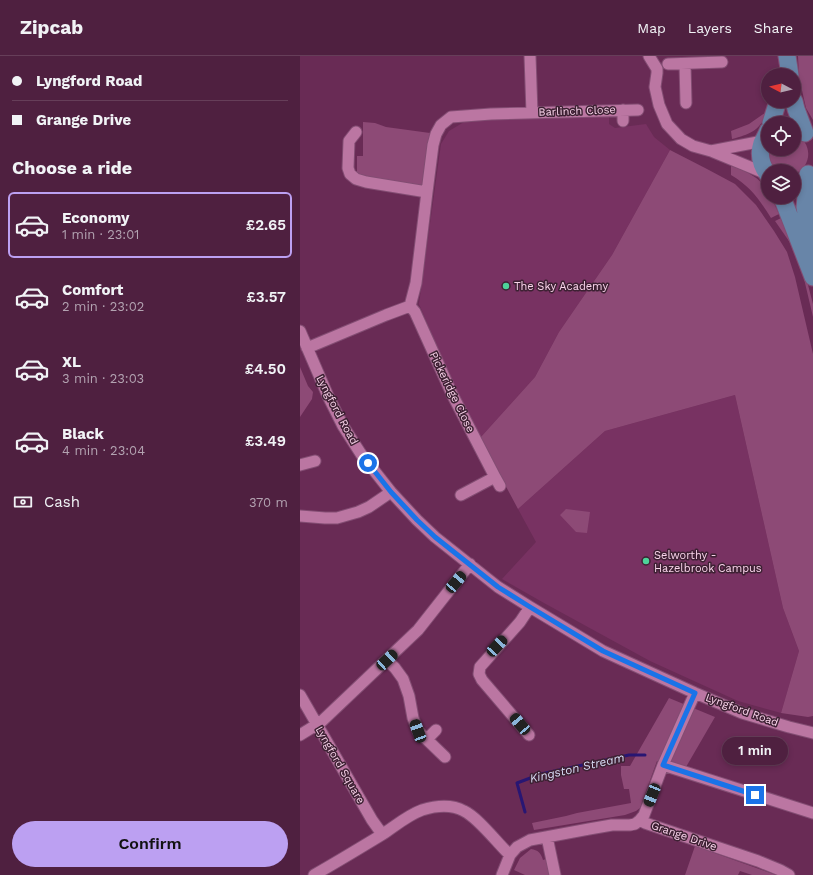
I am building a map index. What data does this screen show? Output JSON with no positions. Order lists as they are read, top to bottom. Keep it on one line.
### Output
{"streets":{"street":["Barlinch Close","Pickeridge Close","Lyngford Road","Lyngford Square","Grange Drive"]},"water":["Kingston Stream"],"places":["The Sky Academy","Selworthy - Hazelbrook Campus"],"north":"left","page":{"header":"Zipcab","nav":["Map","Layers","Share"],"banner":["Lyngford Road","Grange Drive"],"heading":"Choose a ride","list":[{"name":"Economy","note":"1 min · 23:01","value":"£2.65"},{"name":"Comfort","note":"2 min · 23:02","value":"£3.57"},{"name":"XL","note":"3 min · 23:03","value":"£4.50"},{"name":"Black","note":"4 min · 23:04","value":"£3.49"}],"pay":["Cash","370 m"],"bubble":"1 min","buttons":"Confirm"}}
